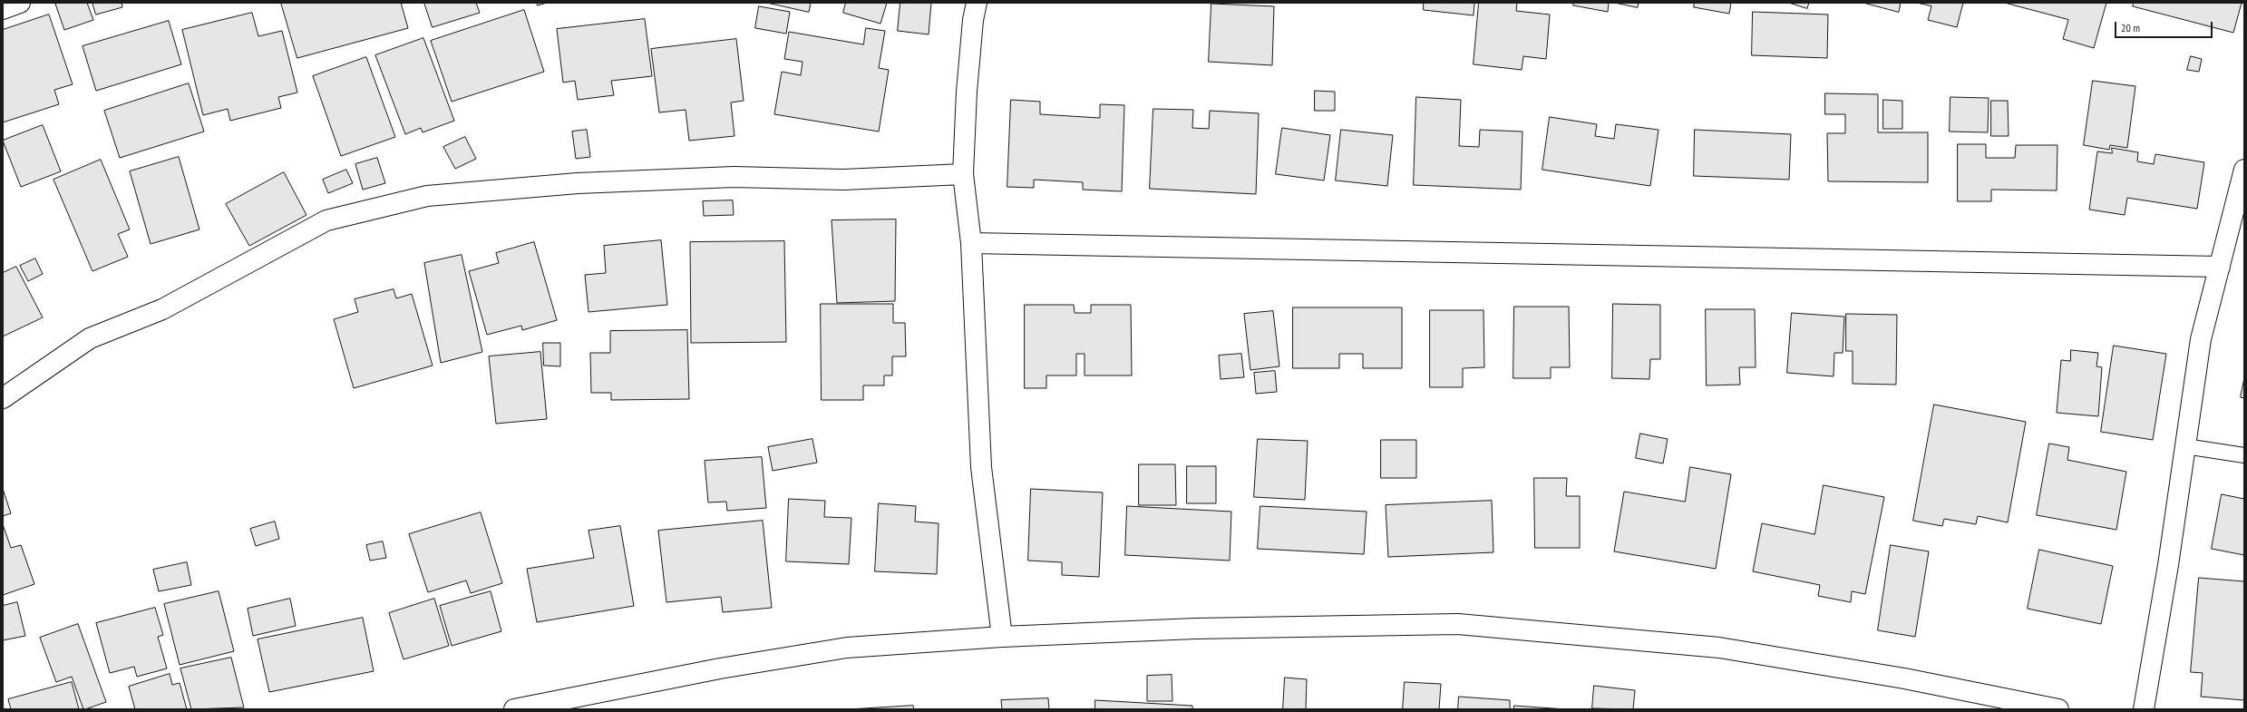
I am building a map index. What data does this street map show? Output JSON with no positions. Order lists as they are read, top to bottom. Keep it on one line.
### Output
{"scale_bar":"20 m"}
